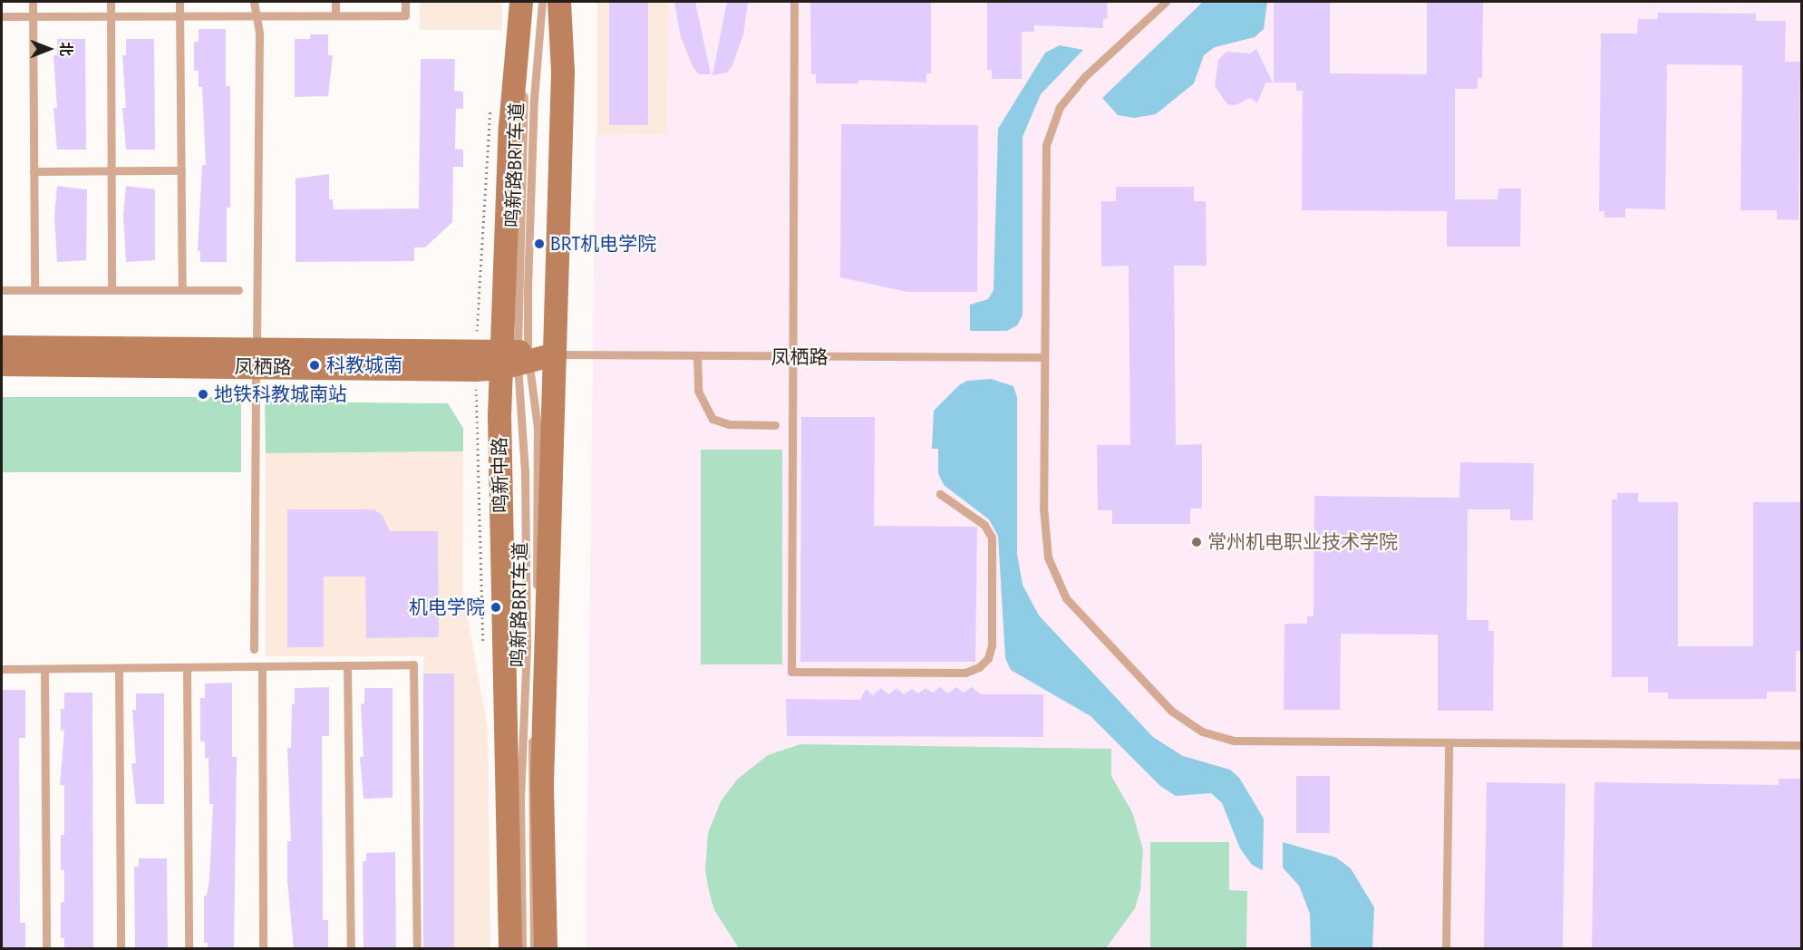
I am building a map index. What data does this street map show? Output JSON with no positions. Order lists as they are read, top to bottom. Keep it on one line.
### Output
{"streets":{"main road":["凤栖路","鸣新中路"],"lane":["鸣新路BRT车道"]},"crossings":[["鸣新路BRT车道","凤栖路"],["鸣新路BRT车道","鸣新中路"],["凤栖路","鸣新中路"]],"places":["BRT机电学院","科教城南","地铁科教城南站","常州机电职业技术学院","机电学院"],"north":"right"}
